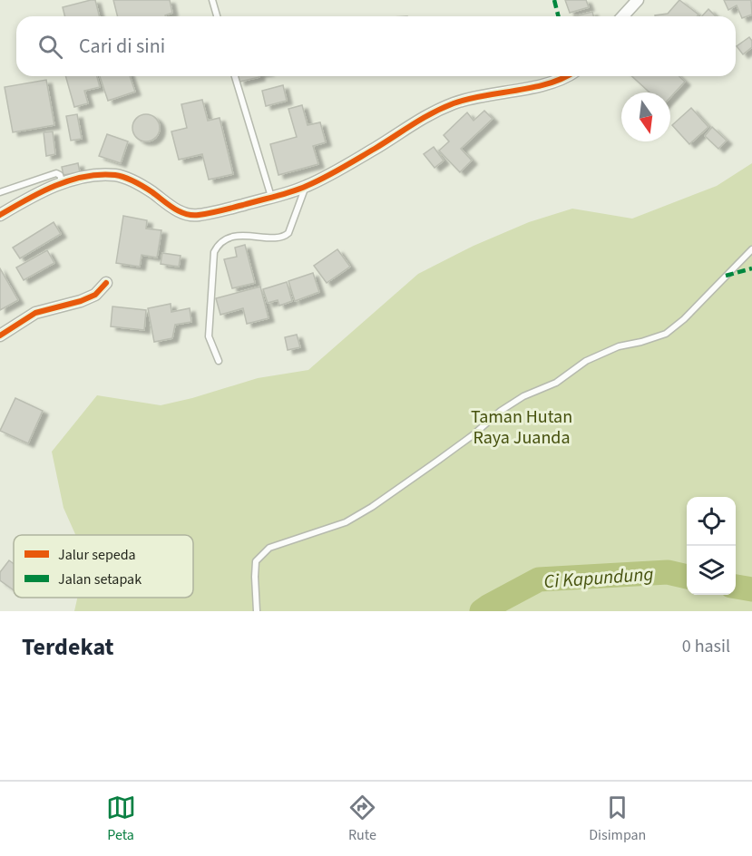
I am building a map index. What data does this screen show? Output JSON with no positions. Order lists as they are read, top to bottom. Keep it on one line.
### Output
{"water":["Ci Kapundung"],"parks":["Taman Hutan Raya Juanda"],"legend":["Jalur sepeda","Jalan setapak"],"north":"bottom","page":{"search":"Cari di sini","heading":["Terdekat","0 hasil"],"nav":["Peta","Rute","Disimpan"]}}
